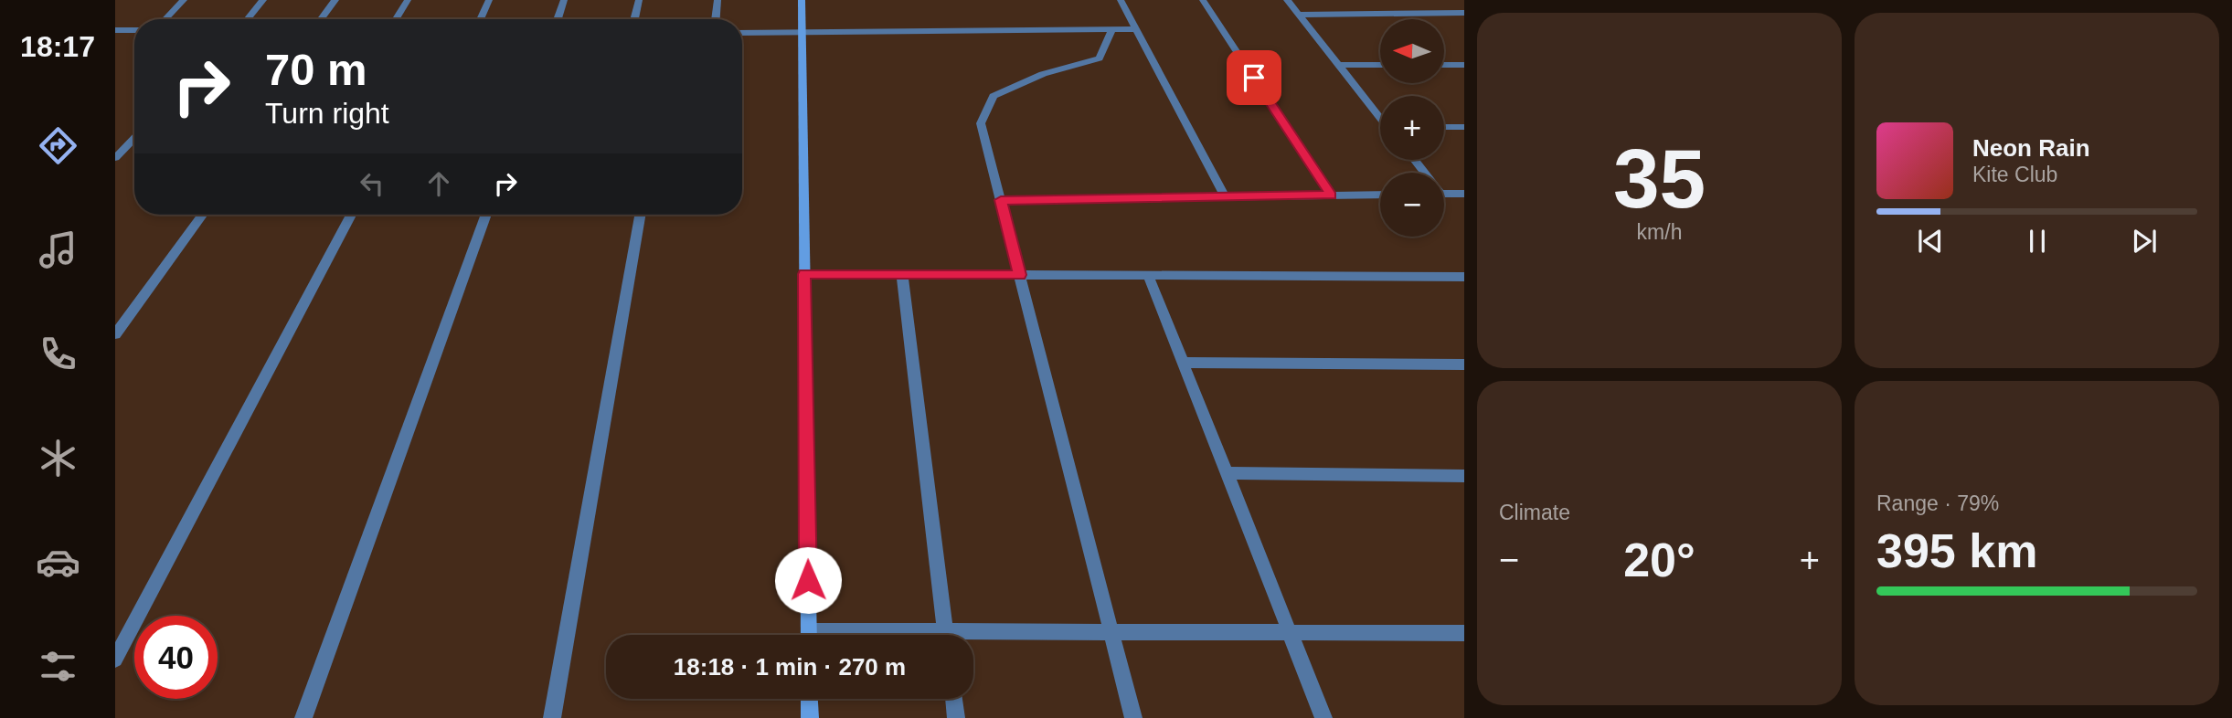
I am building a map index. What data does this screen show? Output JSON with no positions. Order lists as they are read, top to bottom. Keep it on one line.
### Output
{"north":"left","page":{"tabs":"18:17","tile":[["35","km/h"],"Climate",["Range · 79%","395 km"]],"map_buttons":["+","−"],"turn":["70 m","Turn right"],"song":["Neon Rain","Kite Club"],"heat":["−","20°","+"],"limit":"40","trip":"18:18 · 1 min · 270 m"}}
